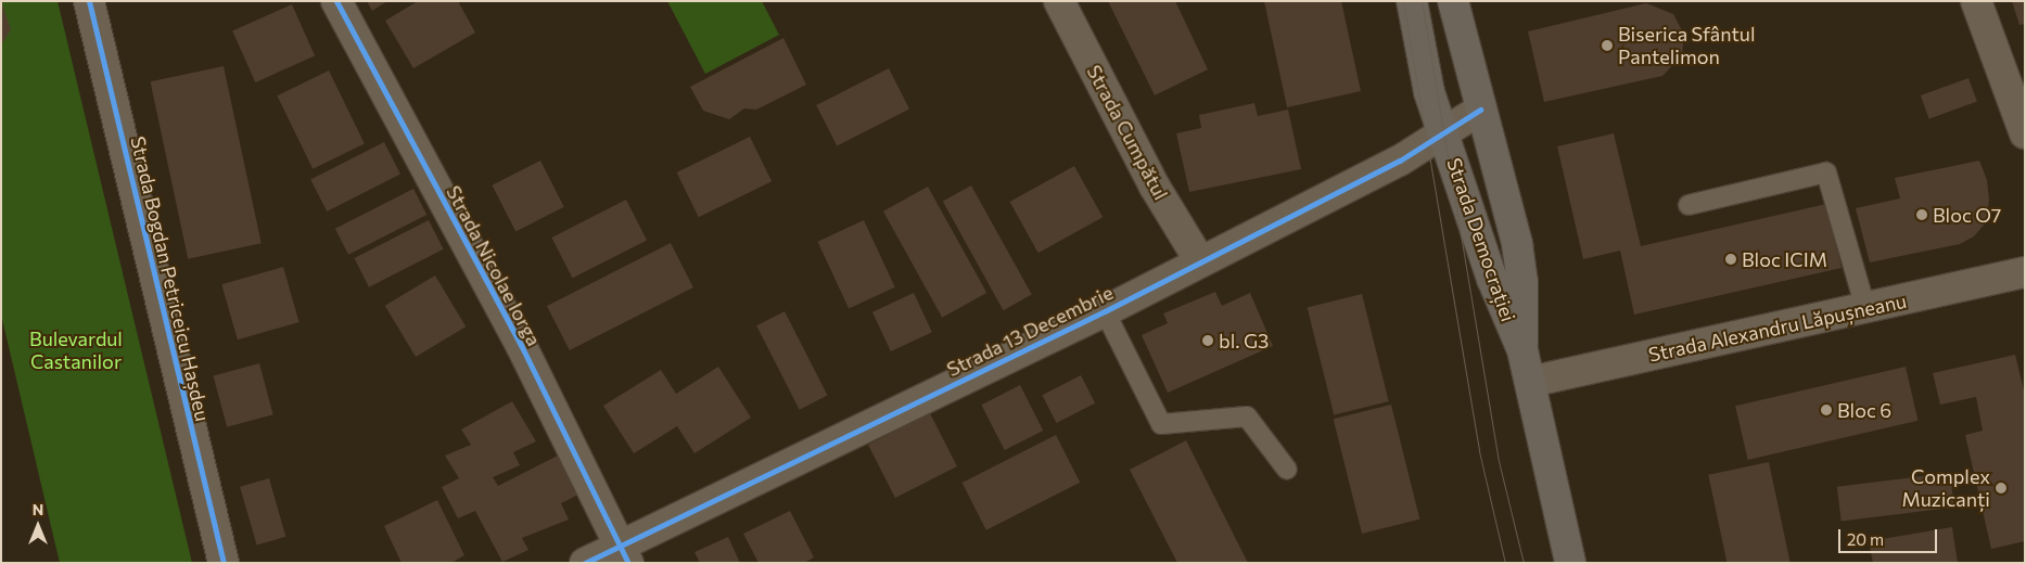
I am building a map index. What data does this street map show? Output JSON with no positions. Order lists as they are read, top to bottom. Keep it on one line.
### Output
{"streets":{"main road":["Strada Democrației"],"street":["Strada Cumpătul","Strada Nicolae Iorga","Strada Bogdan Petriceicu Hașdeu","Strada Alexandru Lăpușneanu","Strada 13 Decembrie"]},"crossings":[["Strada Cumpătul","Strada 13 Decembrie"],["Strada Democrației","Strada Alexandru Lăpușneanu"],["Strada Democrației","Strada 13 Decembrie"],["Strada Nicolae Iorga","Strada 13 Decembrie"]],"parks":["Bulevardul Castanilor"],"places":["Biserica Sfântul Pantelimon","Bloc O7","Bloc ICIM","bl. G3","Bloc 6","Complex Muzicanți"],"scale_bar":"20 m","north":"top"}
